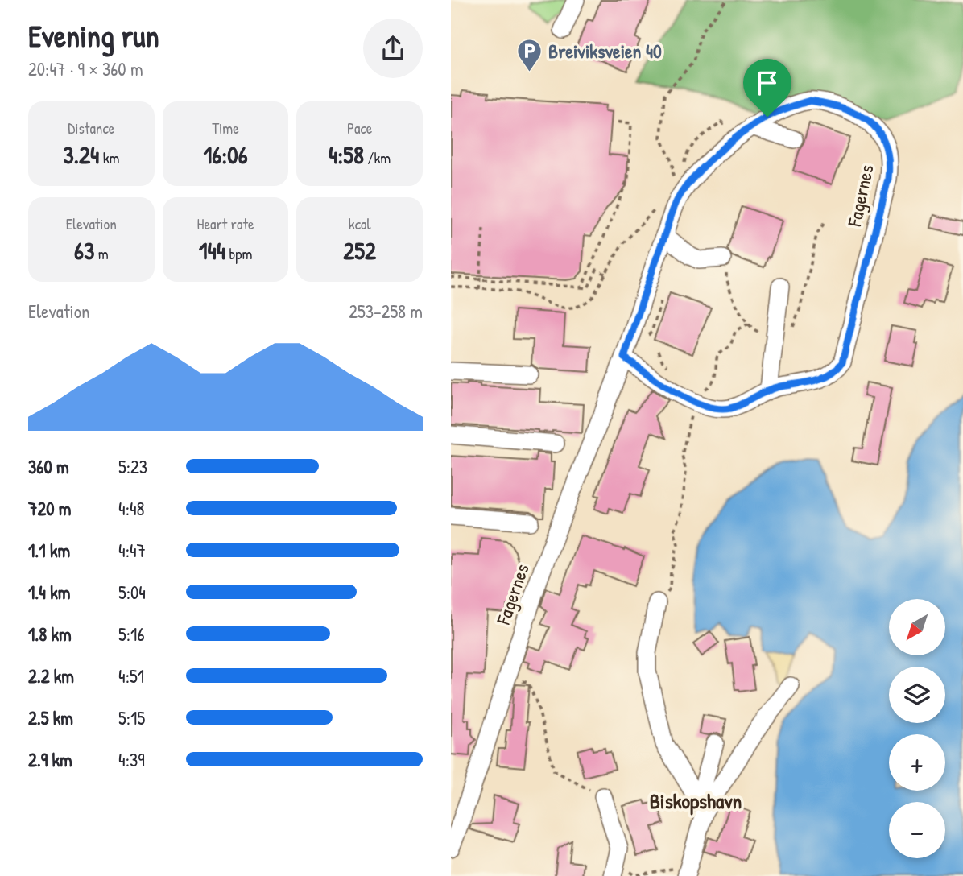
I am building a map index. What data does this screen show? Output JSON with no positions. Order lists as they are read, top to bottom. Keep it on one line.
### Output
{"streets":{"street":["Fagernes"]},"districts":["Biskopshavn"],"places":{"parking":["Breiviksveien 40"]},"north":"bottom left","page":{"heading":["Evening run","20:47 · 9 × 360 m"],"stats":[["Distance","3.24 km"],["Time","16:06"],["Pace","4:58 /km"],["Elevation","63 m"],["Heart rate","144 bpm"],["kcal","252"]],"chart":["Elevation","253–258 m"],"list":[{"name":"360 m","note":"5:23"},{"name":"720 m","note":"4:48"},{"name":"1.1 km","note":"4:47"},{"name":"1.4 km","note":"5:04"},{"name":"1.8 km","note":"5:16"},{"name":"2.2 km","note":"4:51"},{"name":"2.5 km","note":"5:15"},{"name":"2.9 km","note":"4:39"}],"map_buttons":["+","−"]}}
